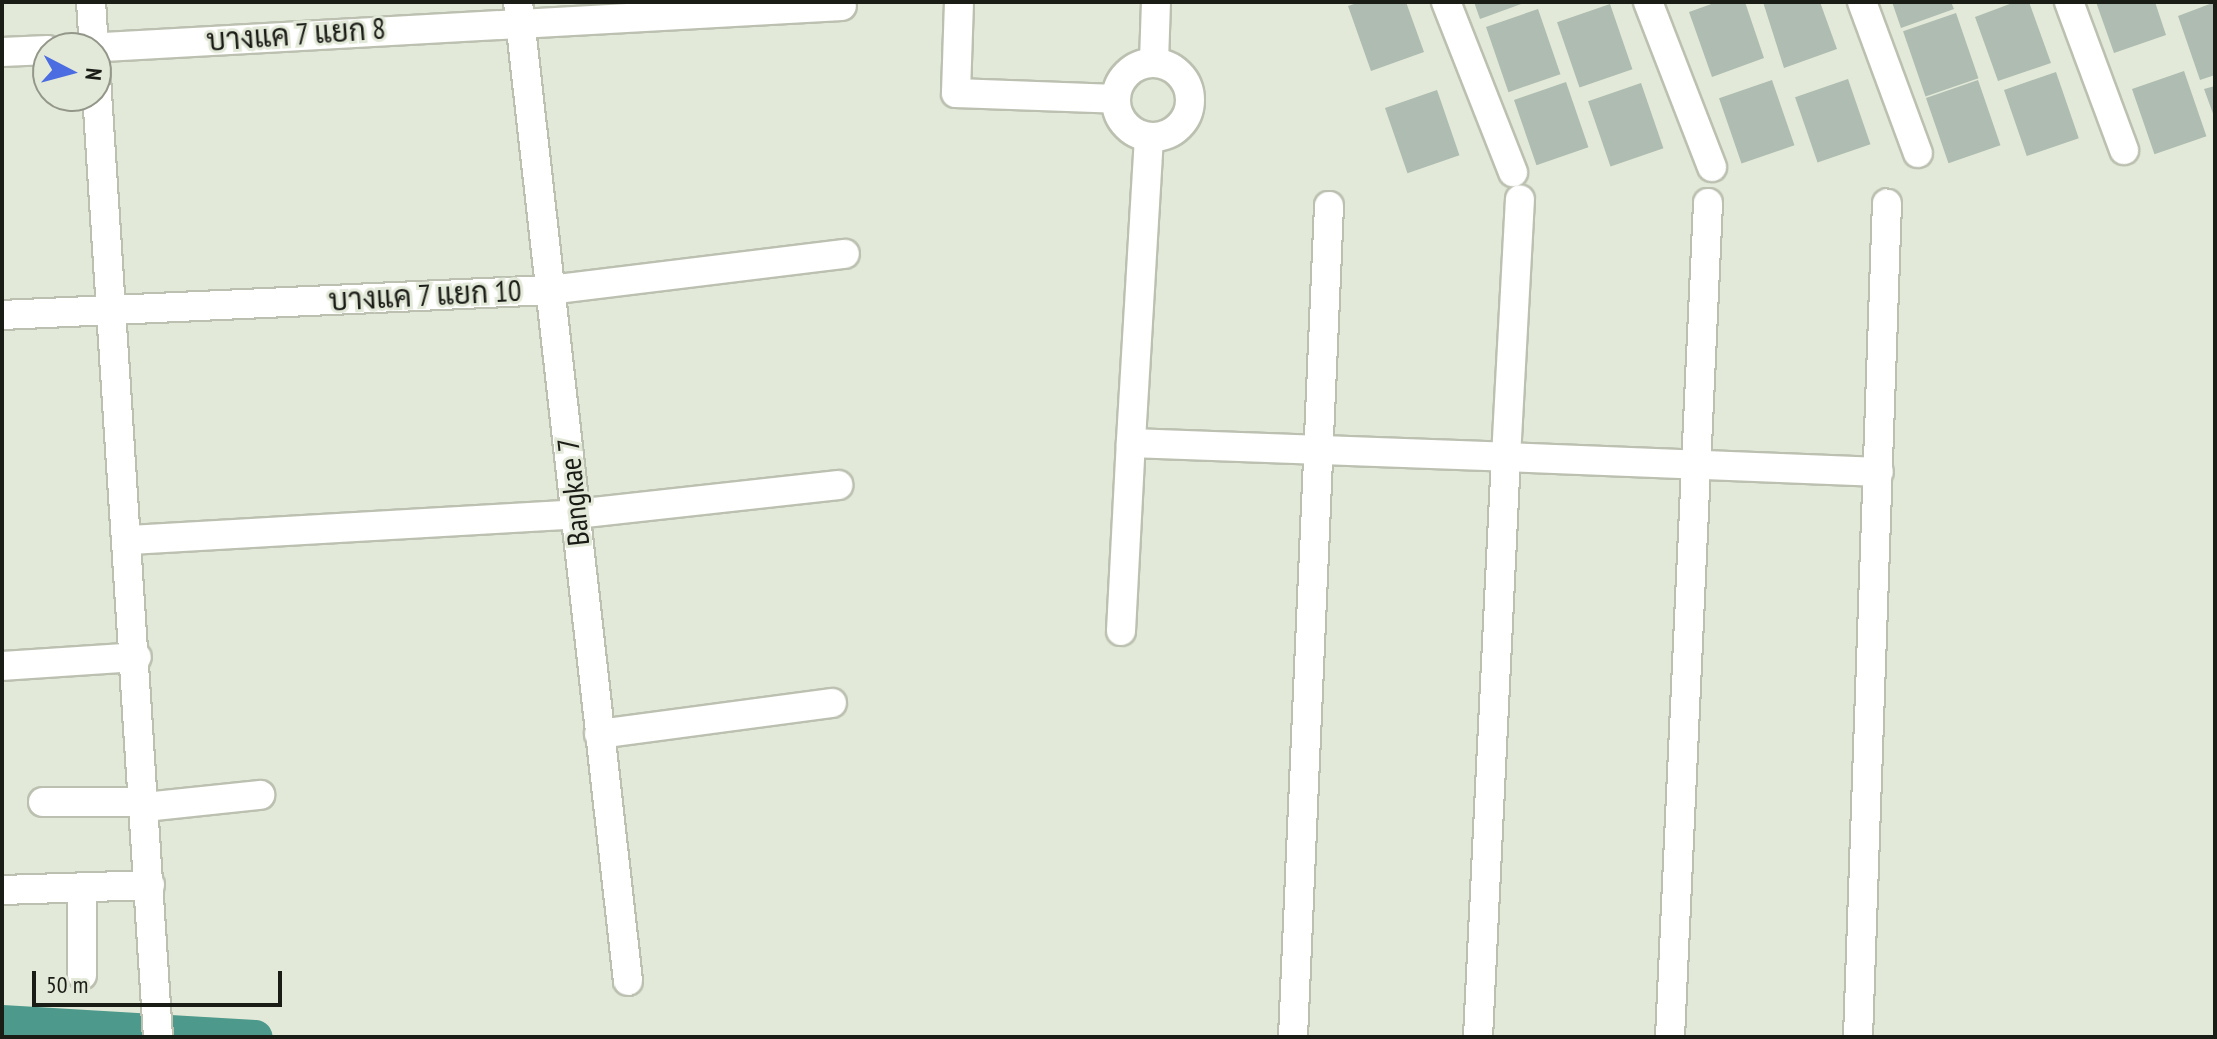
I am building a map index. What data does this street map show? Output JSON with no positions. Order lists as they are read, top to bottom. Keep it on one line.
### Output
{"streets":{"street":["บางแค 7 แยก 8","บางแค 7 แยก 10","Bangkae 7"]},"crossings":[["บางแค 7 แยก 8","Bangkae 7"],["บางแค 7 แยก 10","Bangkae 7"]],"scale_bar":"50 m","north":"right"}
